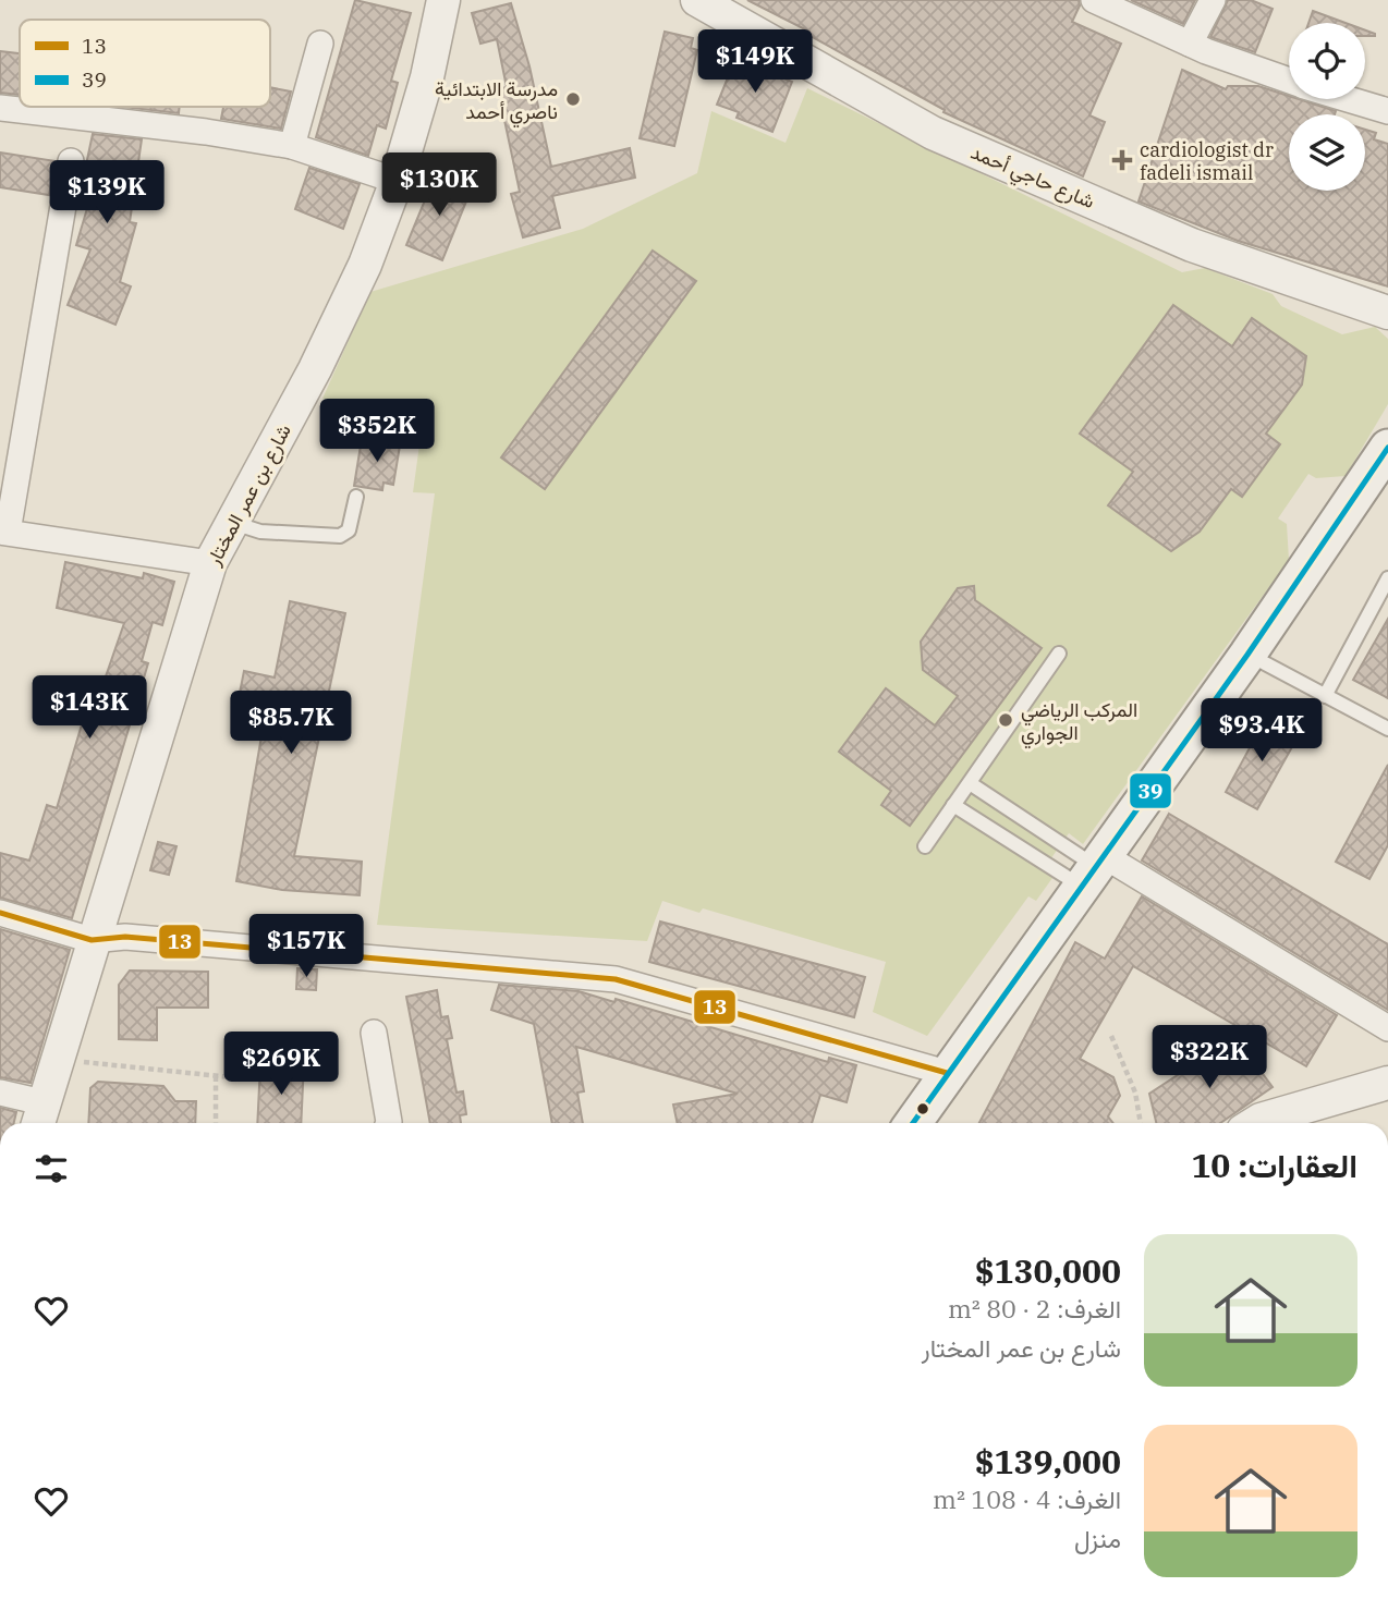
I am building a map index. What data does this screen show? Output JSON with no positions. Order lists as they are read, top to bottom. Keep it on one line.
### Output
{"streets":{"street":["شارع حاجي أحمد","شارع بن عمر المختار"]},"places":{"other":["مدرسة الابتدائية ناصري أحمد","المركب الرياضي الجواري"],"health":["cardiologist dr fadeli ismail"]},"lines":["transit line 39","transit line 13"],"legend":["13","39"],"page":{"price":["$149K","$130K","$139K","$352K","$143K","$85.7K","$93.4K","$157K","$322K","$269K"],"heading":"العقارات: 10","list":[{"name":"$130,000","note":"الغرف: 2 · 80 m² · شارع بن عمر المختار"},{"name":"$139,000","note":"الغرف: 4 · 108 m² · منزل"}]}}
